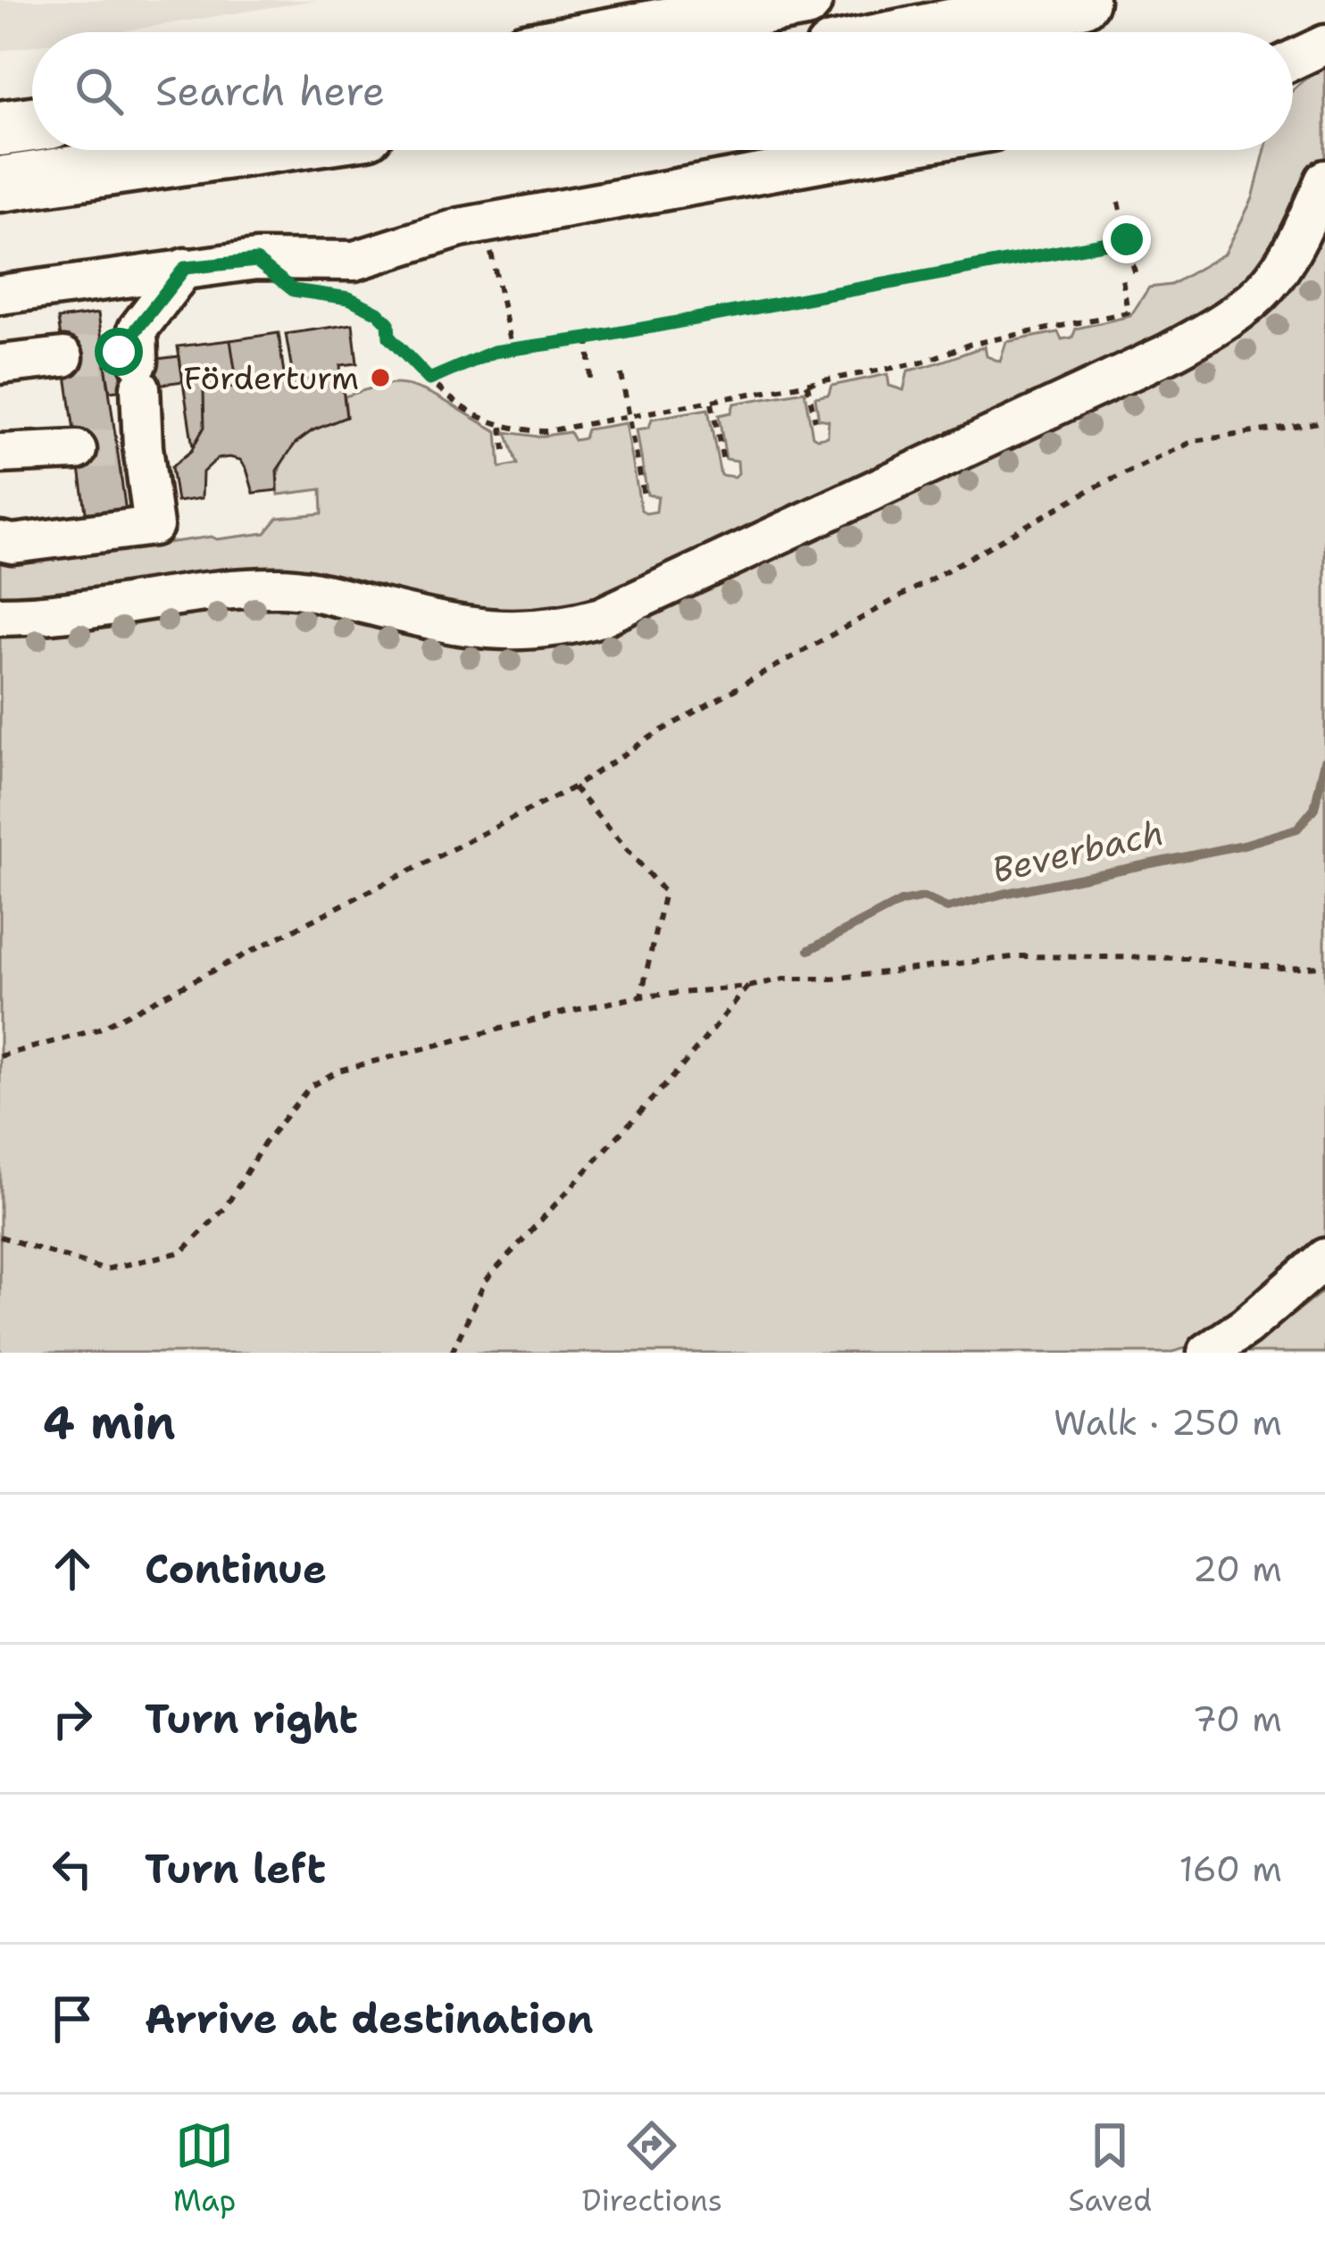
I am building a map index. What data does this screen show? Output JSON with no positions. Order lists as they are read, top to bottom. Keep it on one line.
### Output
{"water":["Beverbach"],"places":["Förderturm"],"page":{"search":"Search here","heading":["4 min","Walk · 250 m"],"list":[["Continue","20 m"],["Turn right","70 m"],["Turn left","160 m"],"Arrive at destination"],"nav":["Map","Directions","Saved"]}}
